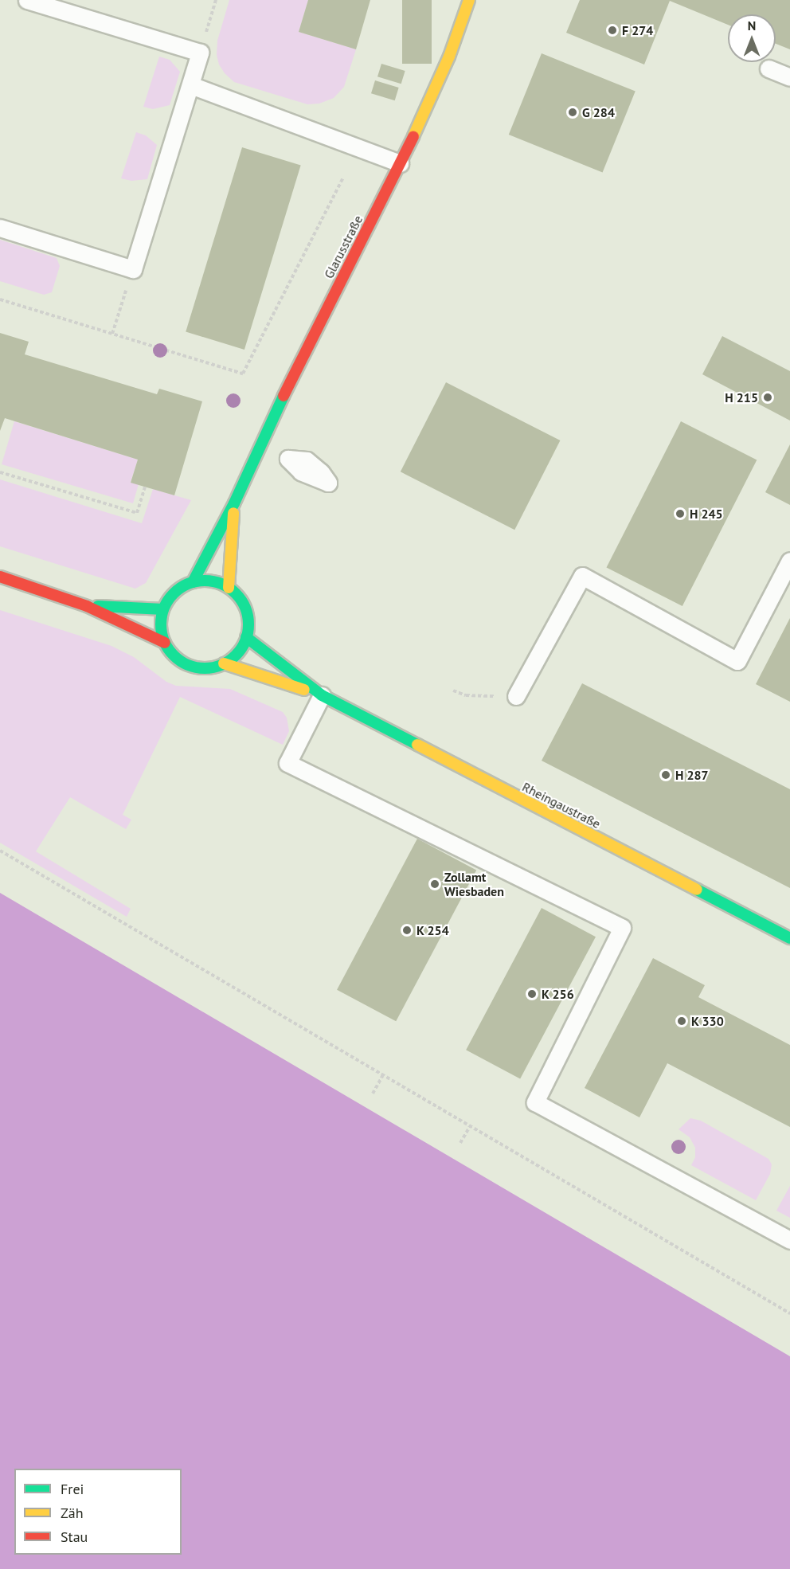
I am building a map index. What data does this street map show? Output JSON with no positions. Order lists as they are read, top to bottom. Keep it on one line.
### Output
{"streets":{"street":["Glarusstraße","Rheingaustraße"]},"crossings":[["Glarusstraße","Rheingaustraße"]],"places":["F 274","G 284","H 215","H 245","H 287","Zollamt Wiesbaden","K 254","K 256","K 330"],"legend":["Frei","Zäh","Stau"],"north":"top"}
